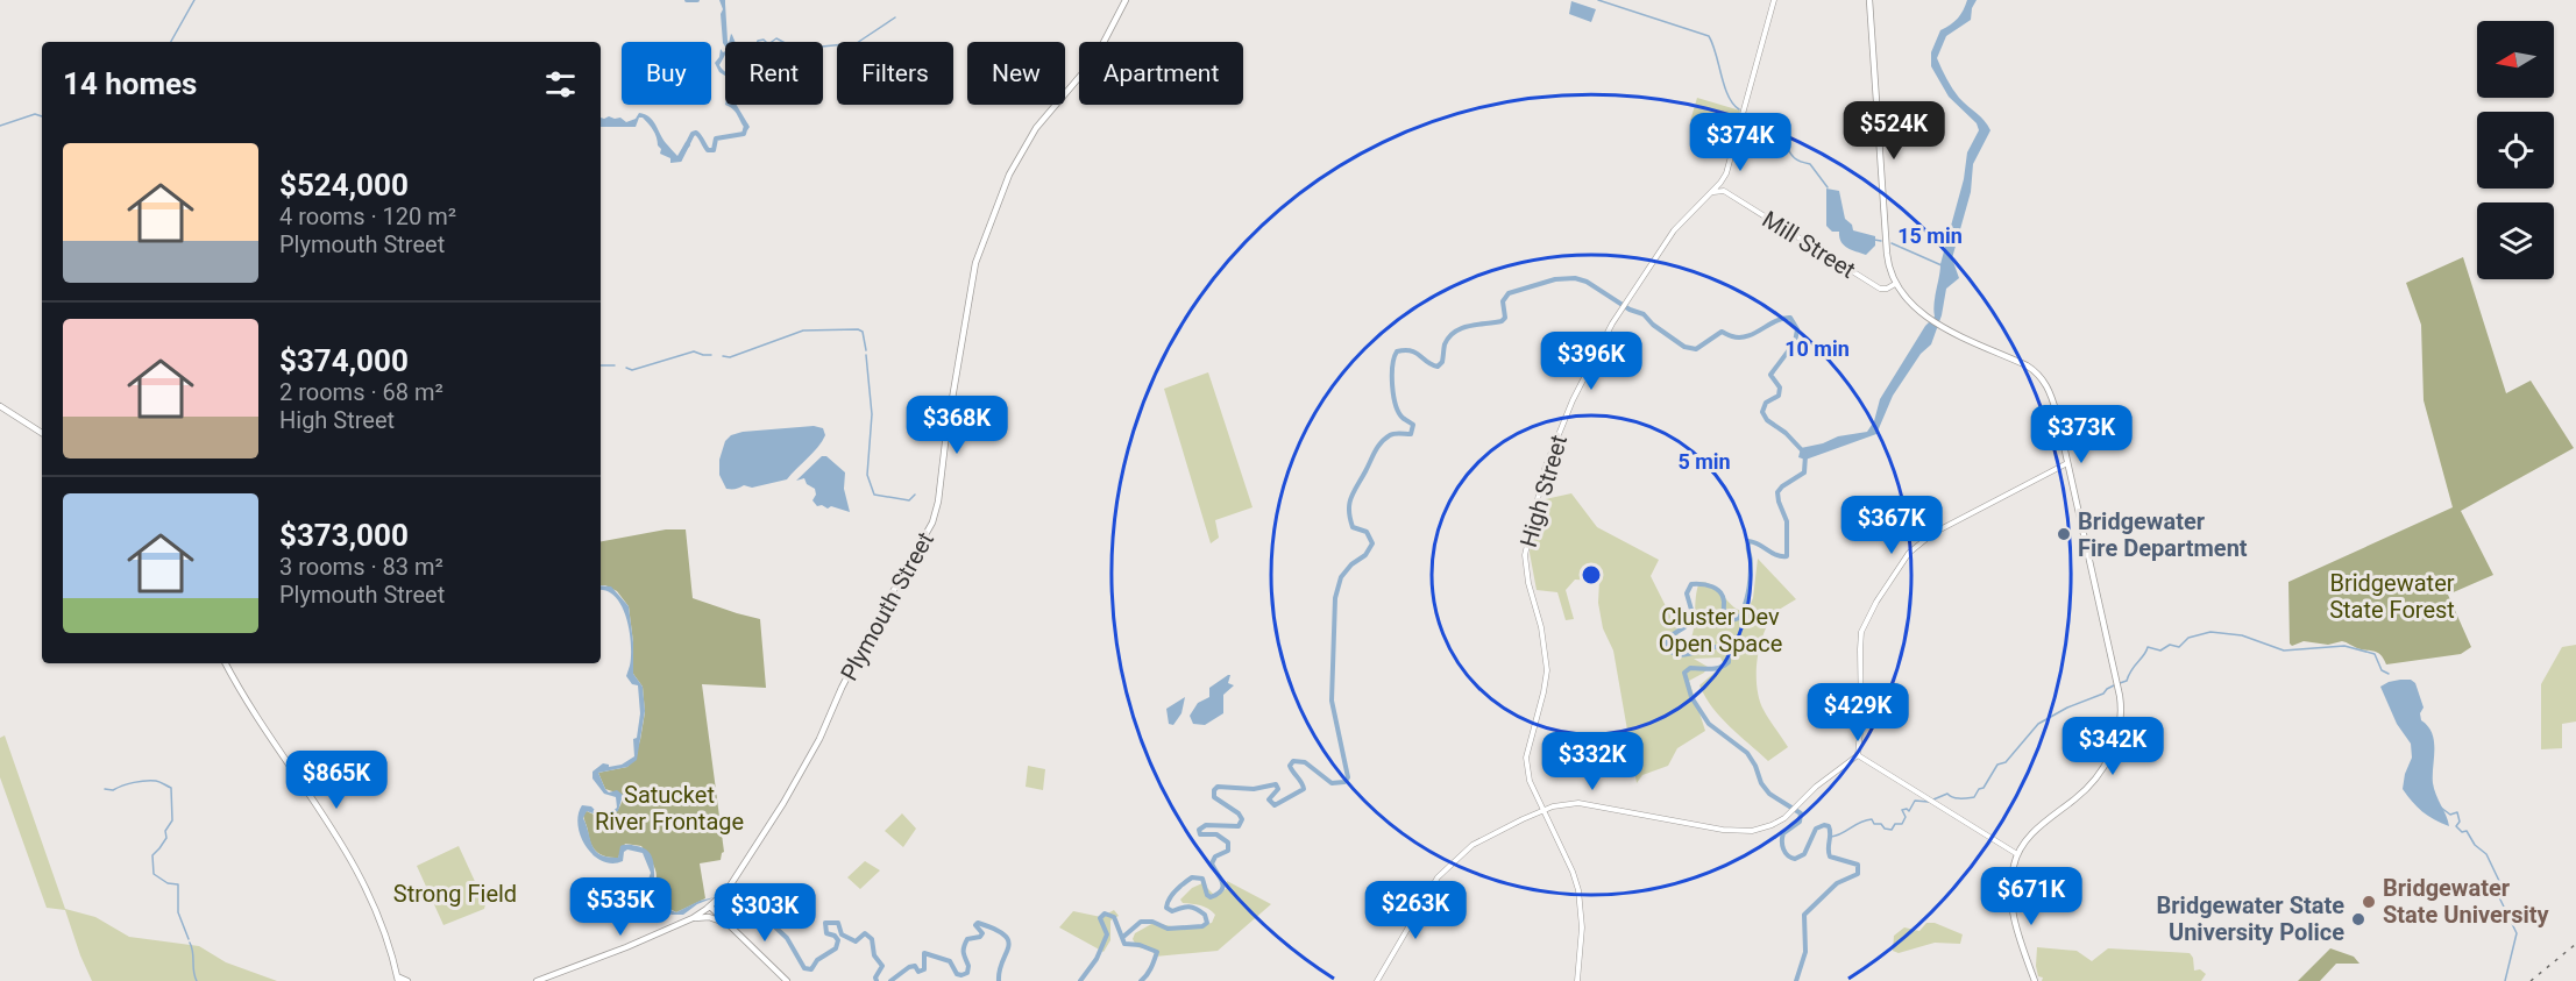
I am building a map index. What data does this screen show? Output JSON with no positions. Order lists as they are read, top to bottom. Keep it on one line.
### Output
{"streets":{"main road":["Plymouth Street"],"street":["Mill Street","High Street"]},"parks":["Bridgewater State Forest","Cluster Dev Open Space","Satucket River Frontage","Strong Field"],"places":["Bridgewater Fire Department","Bridgewater State University","Bridgewater State University Police"],"north":"left","page":{"chip":["Buy","Rent","Filters","New","Apartment"],"heading":"14 homes","price":["$524K","$374K","$396K","$368K","$373K","$367K","$429K","$342K","$332K","$865K","$671K","$535K","$263K","$303K"],"list":[{"name":"$524,000","note":"4 rooms · 120 m² · Plymouth Street"},{"name":"$374,000","note":"2 rooms · 68 m² · High Street"},{"name":"$373,000","note":"3 rooms · 83 m² · Plymouth Street"}]},"rings":["15 min","10 min","5 min"]}
